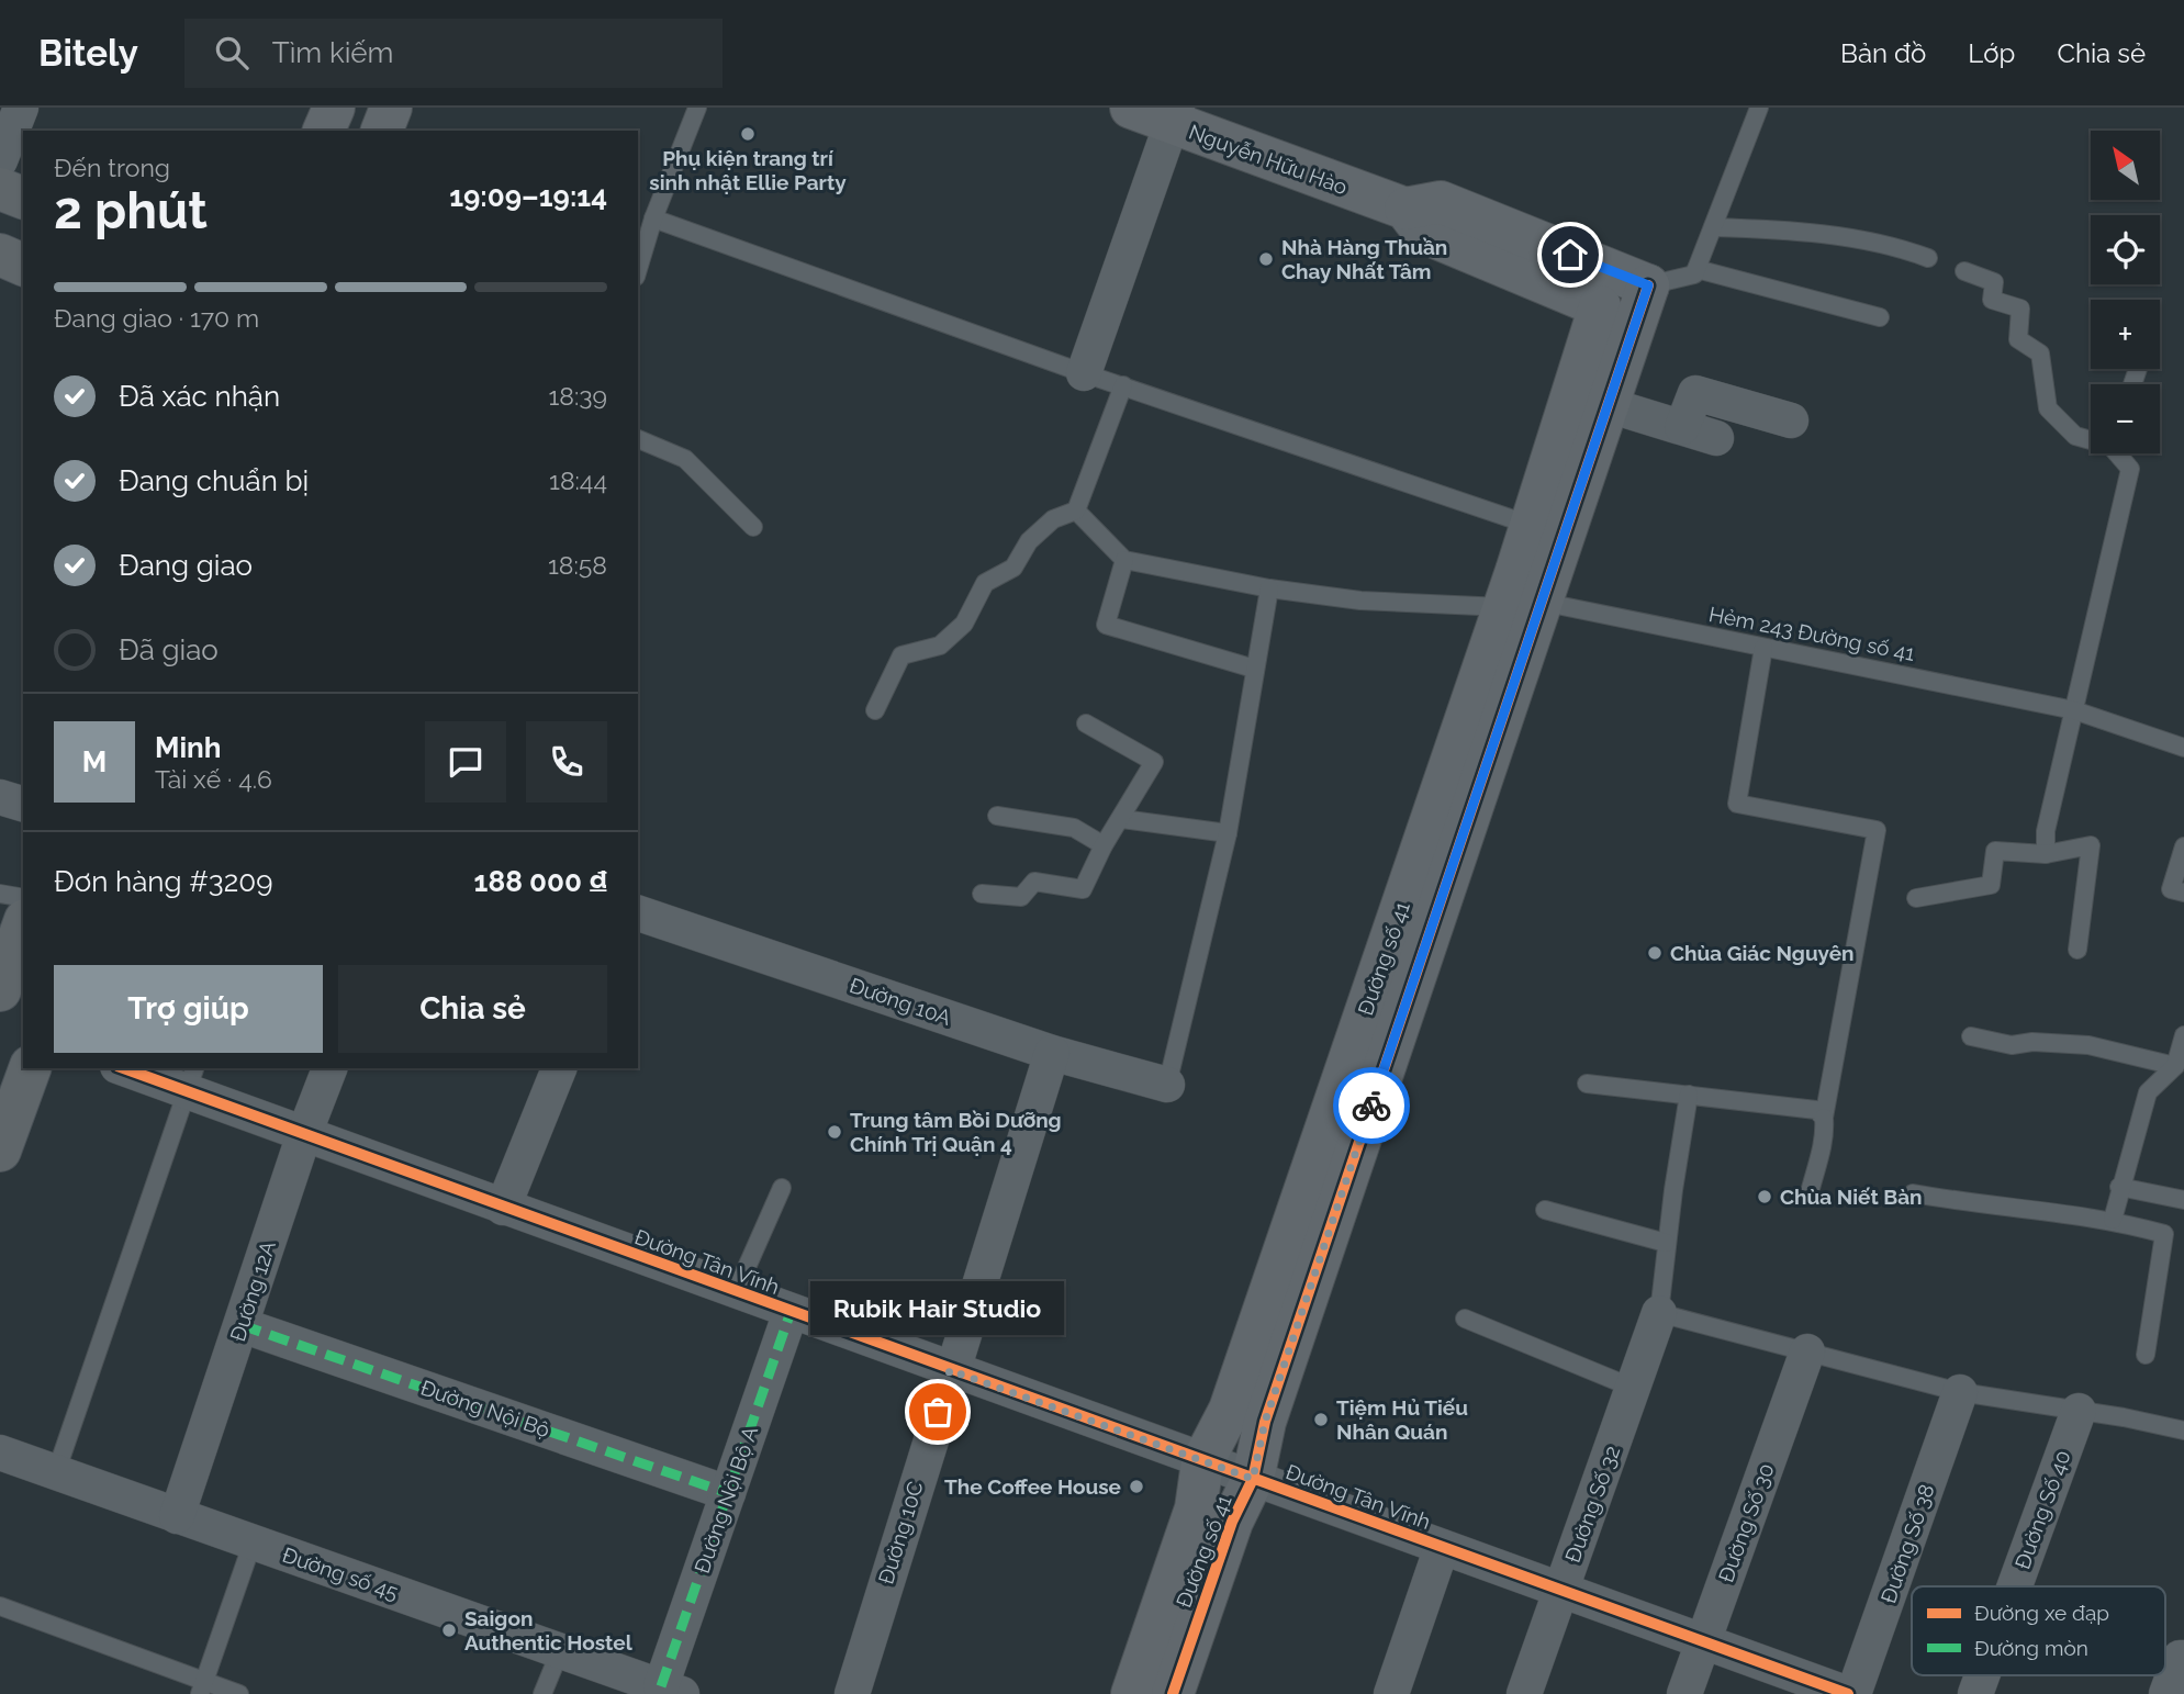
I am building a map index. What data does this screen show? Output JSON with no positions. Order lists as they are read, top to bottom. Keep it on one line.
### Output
{"streets":{"street":["Nguyễn Hữu Hào","Đường số 41","Đường 10A","Đường Tân Vĩnh","Đường 12A","Đường Nội Bộ","Đường Nội Bộ A","Đường Số 32","Đường Số 40","Đường Số 30","Đường 10C","Đường Số 38","Đường số 45"],"lane":["Hẻm 243 Đường số 41"]},"crossings":[["Nguyễn Hữu Hào","Đường số 41"],["Hẻm 243 Đường số 41","Đường số 41"],["Đường số 41","Đường Tân Vĩnh"],["Đường 10A","Đường 10C"],["Đường Tân Vĩnh","Đường 12A"],["Đường Tân Vĩnh","Đường Nội Bộ A"],["Đường Tân Vĩnh","Đường Số 32"],["Đường Tân Vĩnh","Đường Số 30"],["Đường Tân Vĩnh","Đường 10C"],["Đường Tân Vĩnh","Đường Số 38"],["Đường 12A","Đường Nội Bộ"],["Đường 12A","Đường số 45"],["Đường Nội Bộ","Đường Nội Bộ A"],["Đường Nội Bộ A","Đường số 45"]],"places":["Phụ kiện trang trí sinh nhật Ellie Party","Nhà Hàng Thuần Chay Nhất Tâm","Chùa Giác Nguyên","Trung tâm Bồi Dưỡng Chính Trị Quận 4","Chùa Niết Bàn","Rubik Hair Studio","Tiệm Hủ Tiếu Nhân Quán","The Coffee House","Saigon Authentic Hostel"],"legend":["Đường xe đạp","Đường mòn"],"north":"top left","page":{"header":"Bitely","search":"Tìm kiếm","nav":["Bản đồ","Lớp","Chia sẻ"],"map_buttons":["+","−"],"heading":["2 phút","Đến trong","19:09–19:14"],"panel":["Minh","Tài xế · 4.6","Đơn hàng #3209","188 000 ₫"],"bar":"Đang giao · 170 m","list":[["Đã xác nhận","18:39"],["Đang chuẩn bị","18:44"],["Đang giao","18:58"],"Đã giao"],"round":"M","buttons":["Trợ giúp","Chia sẻ"],"bubble":"Rubik Hair Studio"}}
